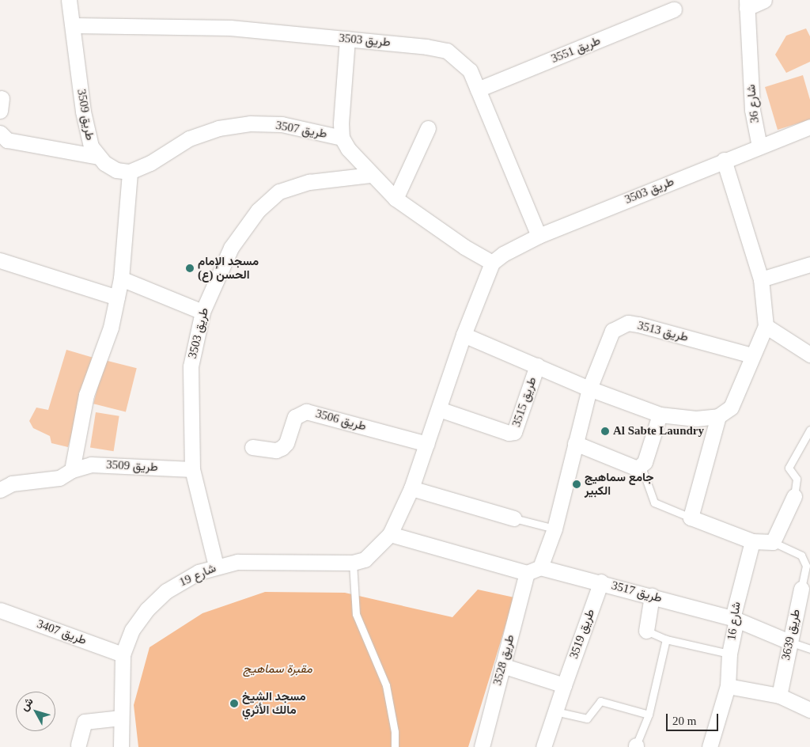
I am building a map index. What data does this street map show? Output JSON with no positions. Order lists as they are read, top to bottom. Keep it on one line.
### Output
{"streets":{"street":["طريق 3503","طريق 3551","شارع 36","طريق 3509","طريق 3507","طريق 3513","طريق 3515","طريق 3506","شارع 19","طريق 3517","شارع 16","طريق 3407","طريق 3519","طريق 3639","طريق 3528"]},"crossings":[["طريق 3503","طريق 3551"],["طريق 3503","شارع 36"],["طريق 3503","طريق 3509"],["طريق 3503","طريق 3507"],["طريق 3503","شارع 19"],["طريق 3509","طريق 3507"],["شارع 19","طريق 3517"],["شارع 19","طريق 3407"],["طريق 3517","شارع 16"],["طريق 3517","طريق 3519"],["طريق 3517","طريق 3639"],["طريق 3517","طريق 3528"]],"parks":["مقبرة سماهيج"],"places":["مسجد الإمام الحسن (ع)","Al Sabte Laundry","جامع سماهيج الكبير","مسجد الشيخ مالك الأثري"],"scale_bar":"20 m","north":"top left"}
